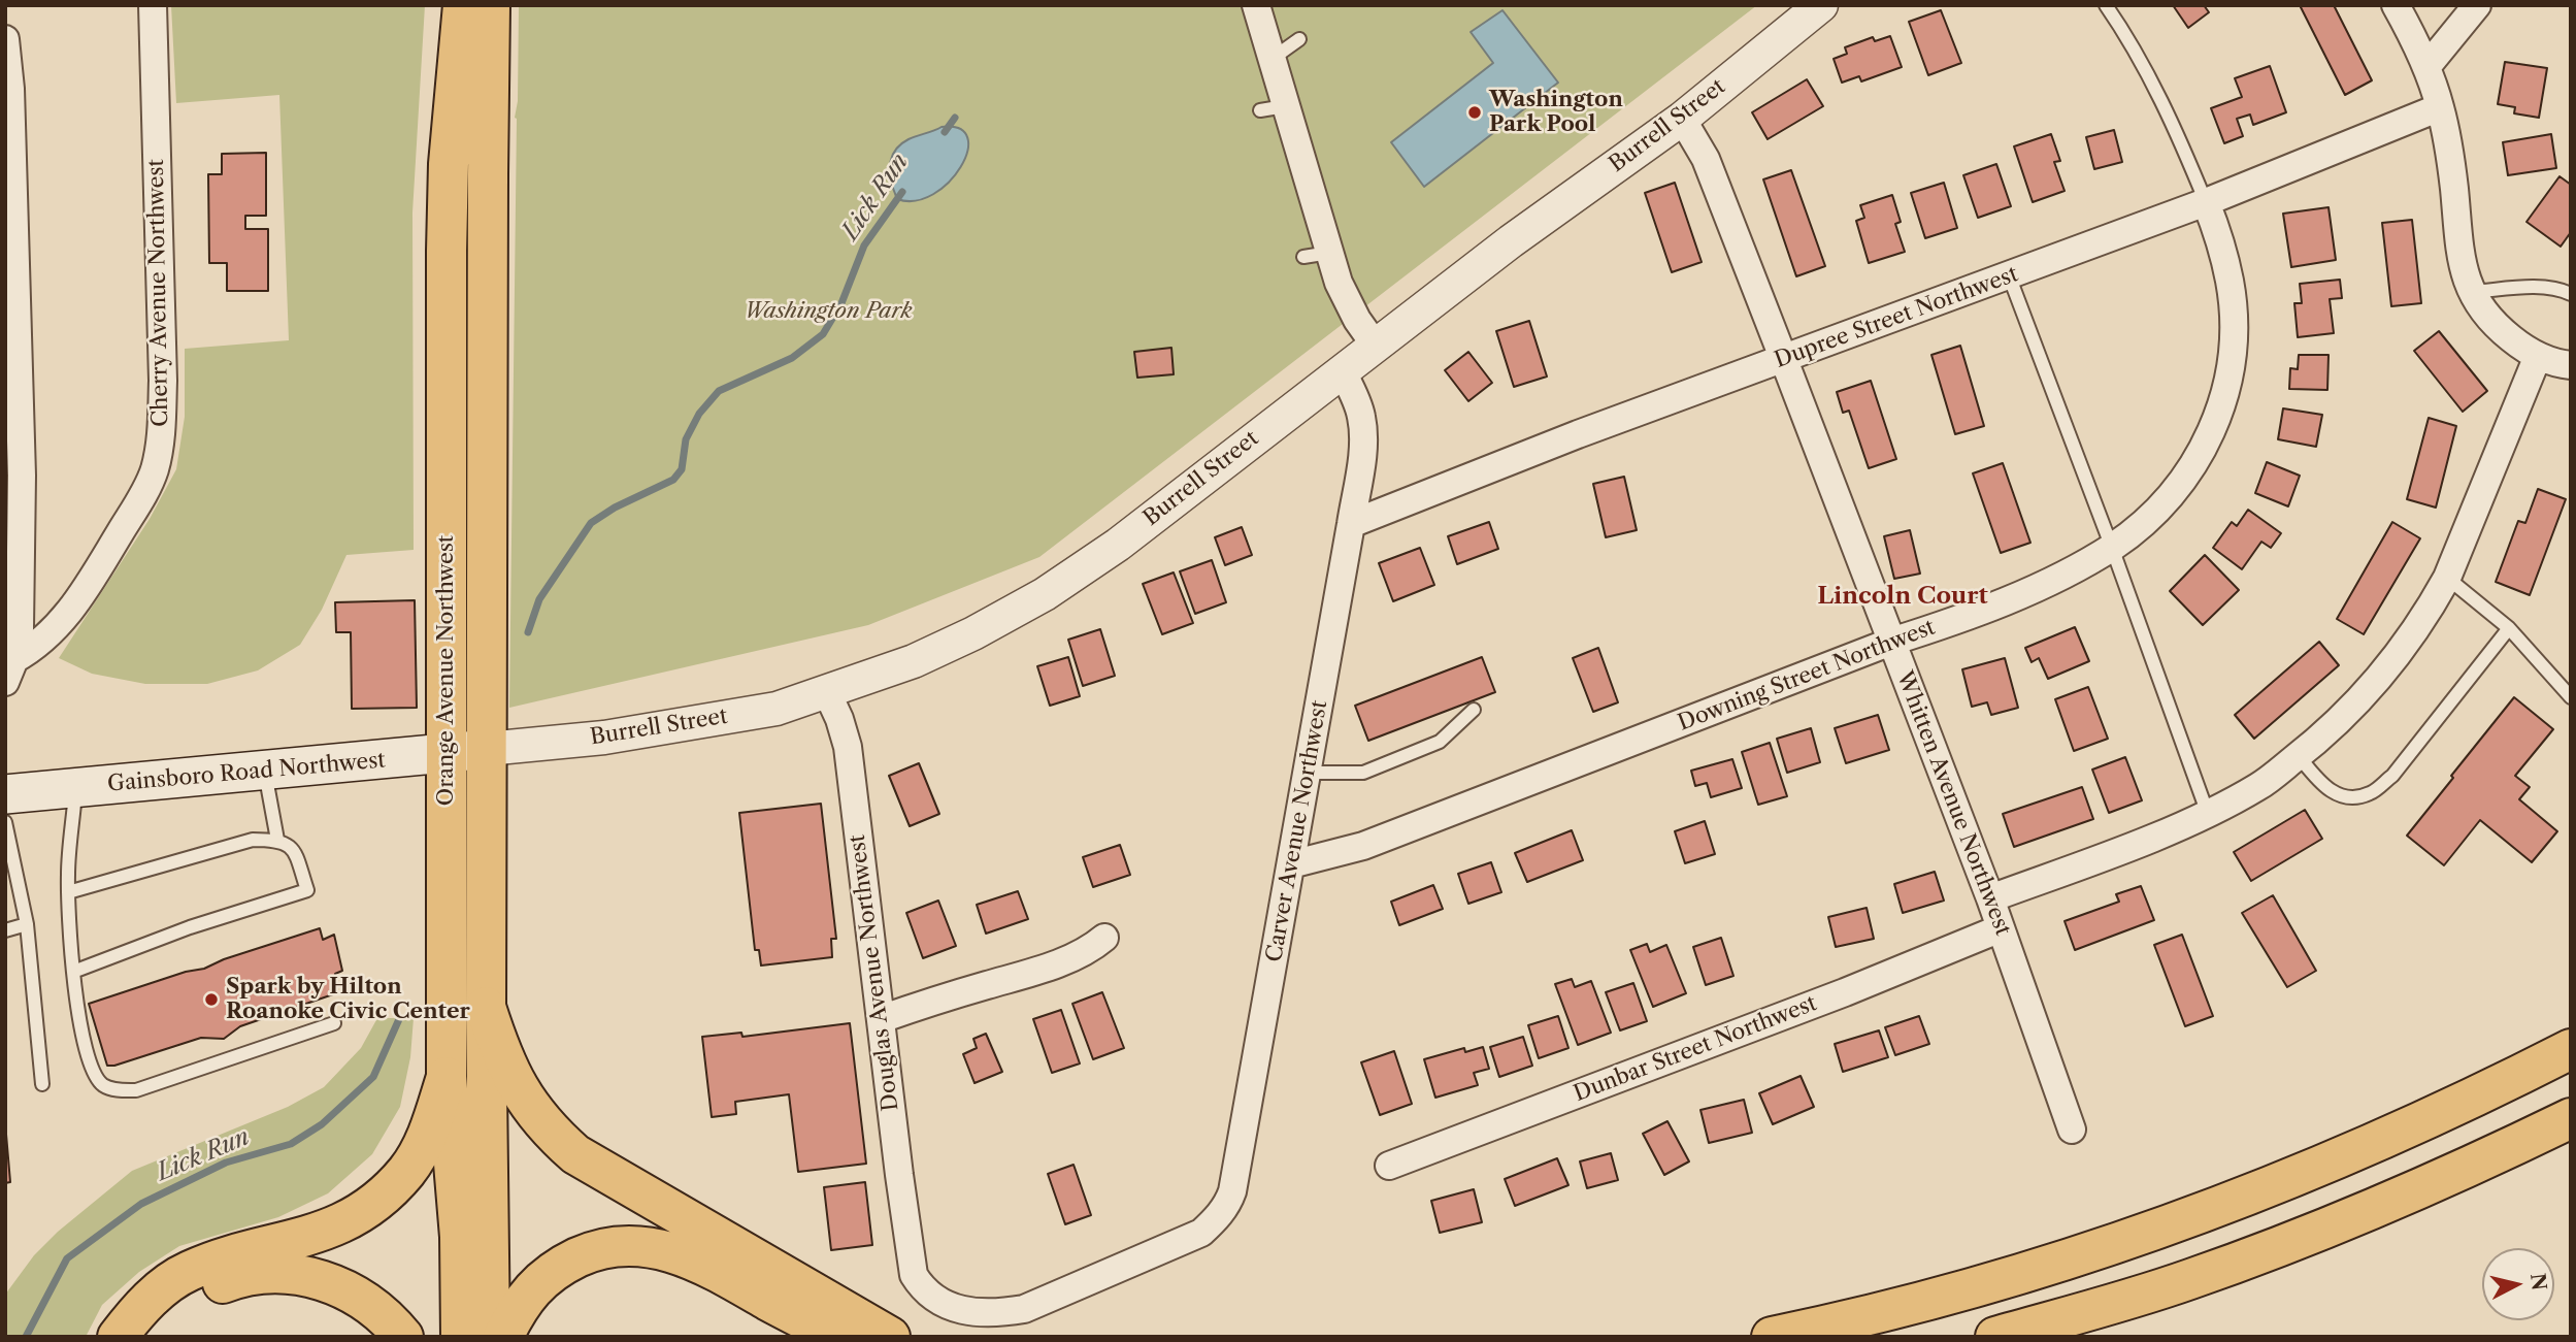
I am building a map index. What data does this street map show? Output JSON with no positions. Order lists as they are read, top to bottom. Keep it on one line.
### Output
{"streets":{"main road":["Orange Avenue Northwest","Gainsboro Road Northwest"],"street":["Burrell Street","Cherry Avenue Northwest","Dupree Street Northwest","Downing Street Northwest","Whitten Avenue Northwest","Carver Avenue Northwest","Douglas Avenue Northwest","Dunbar Street Northwest"]},"crossings":[["Burrell Street","Orange Avenue Northwest"],["Burrell Street","Gainsboro Road Northwest"],["Burrell Street","Whitten Avenue Northwest"],["Burrell Street","Carver Avenue Northwest"],["Burrell Street","Douglas Avenue Northwest"],["Dupree Street Northwest","Downing Street Northwest"],["Dupree Street Northwest","Whitten Avenue Northwest"],["Dupree Street Northwest","Carver Avenue Northwest"],["Orange Avenue Northwest","Gainsboro Road Northwest"],["Downing Street Northwest","Whitten Avenue Northwest"],["Downing Street Northwest","Carver Avenue Northwest"],["Whitten Avenue Northwest","Dunbar Street Northwest"],["Carver Avenue Northwest","Douglas Avenue Northwest"]],"districts":["Lincoln Court"],"water":["Lick Run"],"parks":["Washington Park"],"places":["Washington Park Pool","Spark by Hilton Roanoke Civic Center"],"north":"right"}
